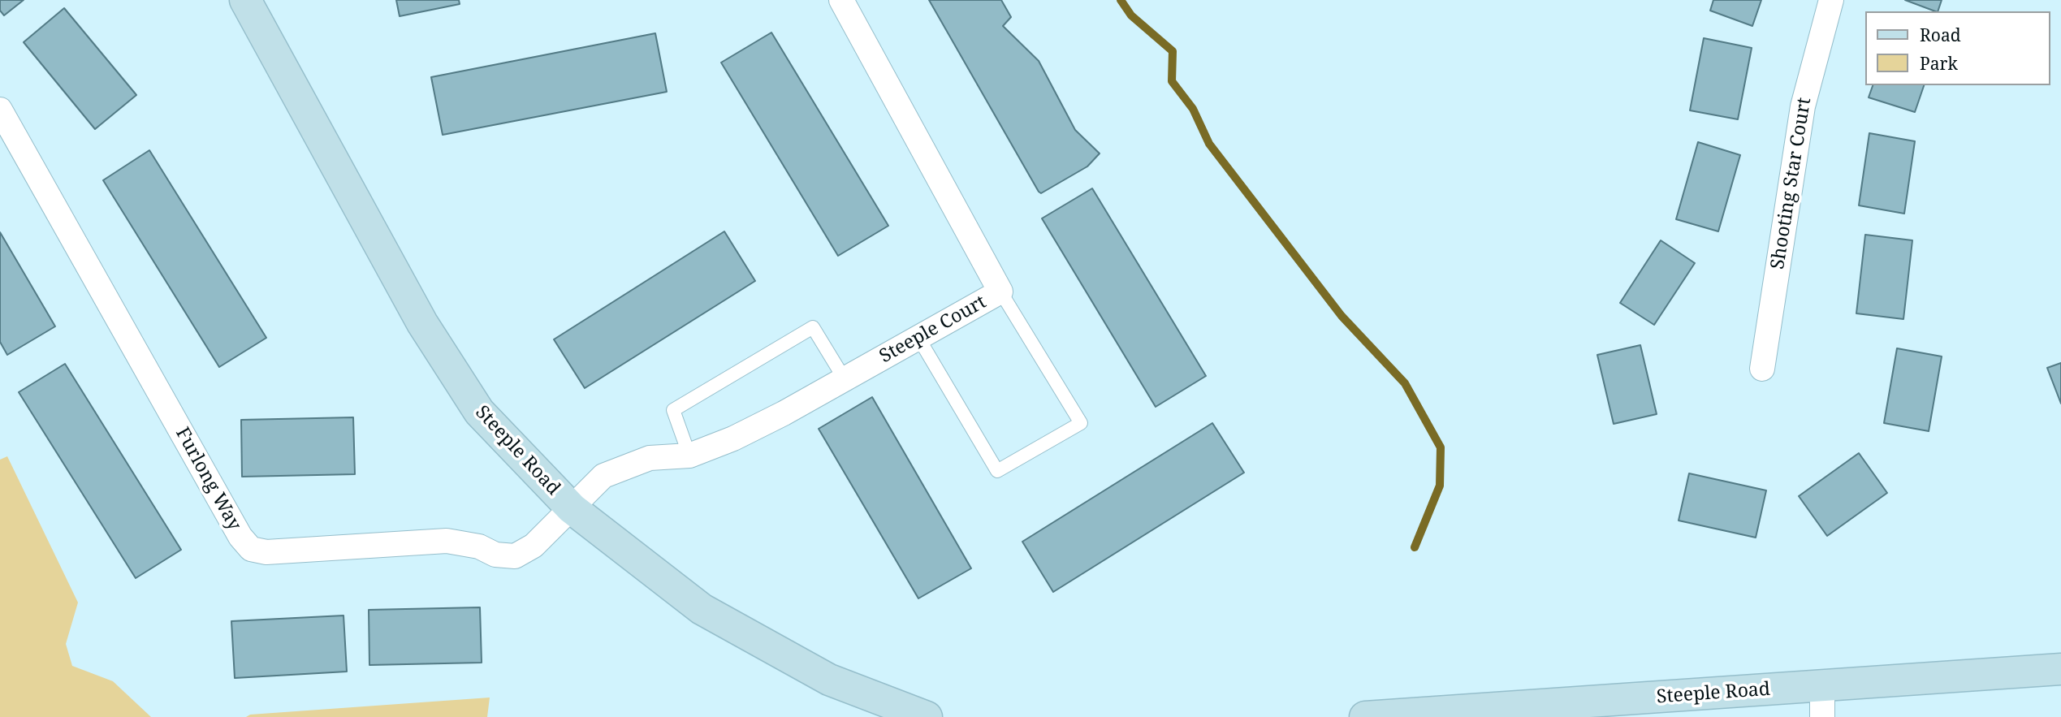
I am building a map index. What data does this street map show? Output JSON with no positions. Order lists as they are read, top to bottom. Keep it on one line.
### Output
{"streets":{"street":["Shooting Star Court","Steeple Court","Steeple Road","Furlong Way"]},"crossings":[["Steeple Court","Steeple Road"],["Steeple Court","Furlong Way"],["Steeple Road","Furlong Way"]],"legend":["Road","Park"]}
